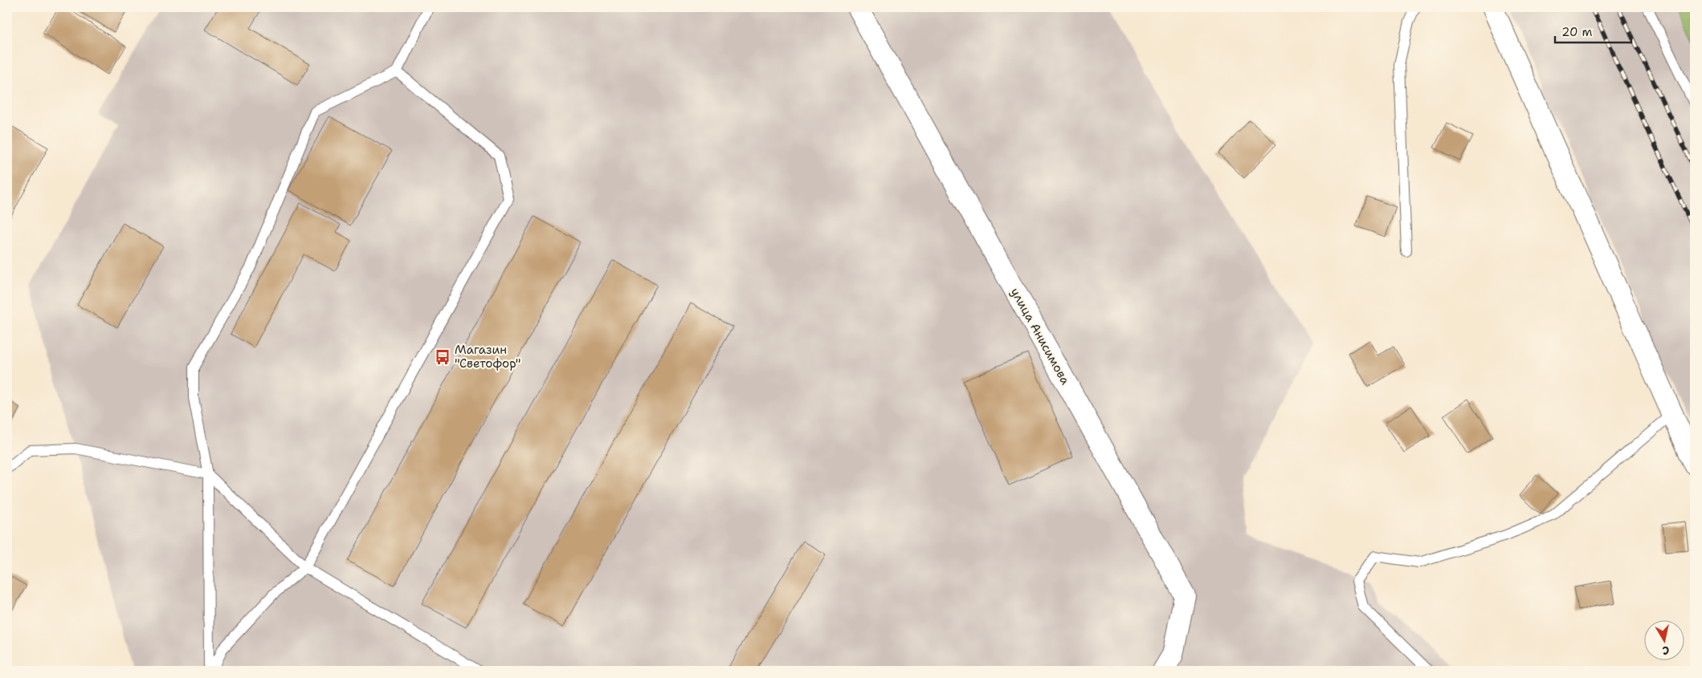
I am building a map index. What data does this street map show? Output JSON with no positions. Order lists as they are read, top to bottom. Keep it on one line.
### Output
{"streets":{"street":["улица Анисимова"]},"places":{"bus stop":["Магазин \"Светофор\""]},"scale_bar":"20 m","north":"bottom"}
